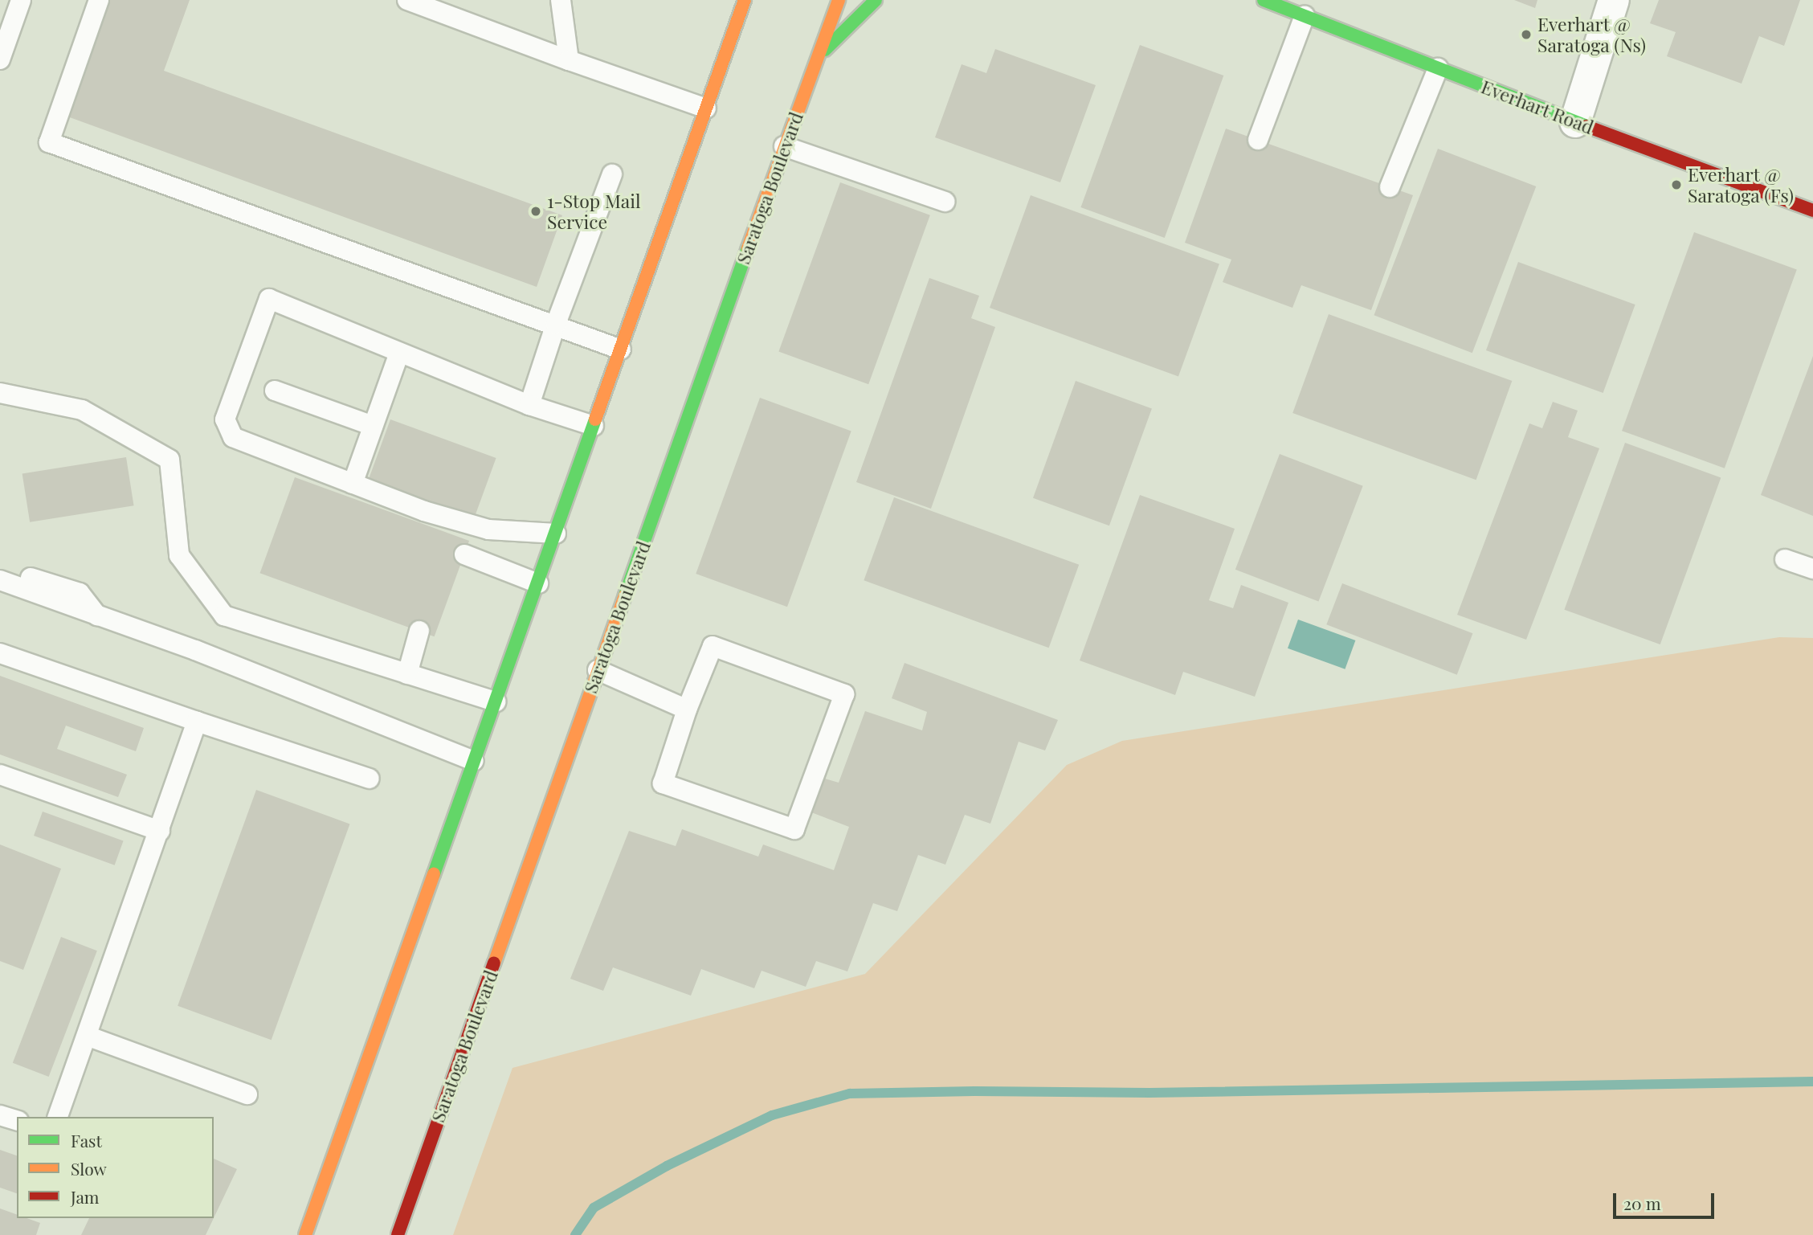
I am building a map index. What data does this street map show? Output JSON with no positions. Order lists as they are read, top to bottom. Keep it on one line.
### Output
{"streets":{"main road":["Everhart Road","Saratoga Boulevard"]},"places":["Everhart @ Saratoga (Ns)","Everhart @ Saratoga (Fs)","1-Stop Mail Service"],"legend":["Fast","Slow","Jam"],"scale_bar":"20 m"}
